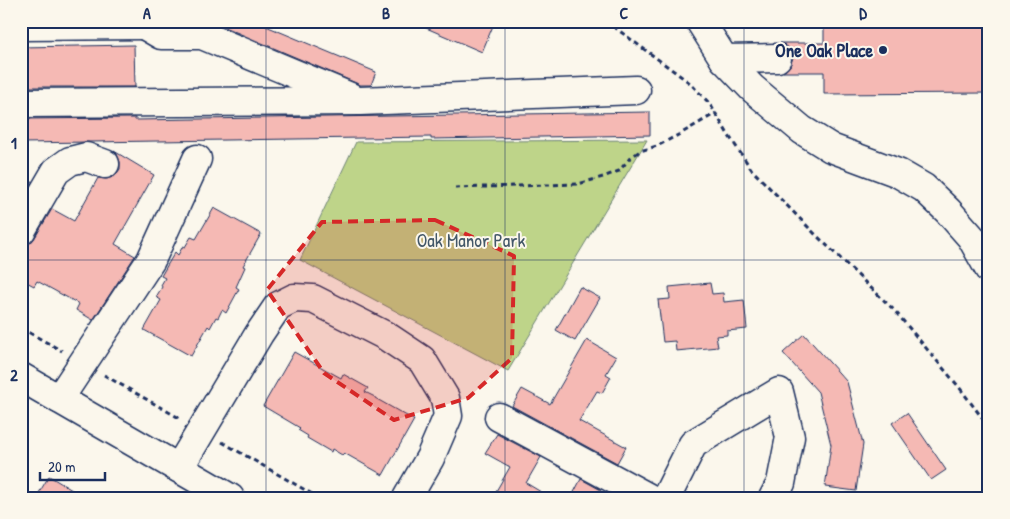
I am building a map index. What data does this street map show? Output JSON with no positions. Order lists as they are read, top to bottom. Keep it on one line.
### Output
{"parks":["Oak Manor Park"],"places":["One Oak Place"],"scale_bar":"20 m","grid":{"columns":["A","B","C","D"],"rows":["1","2"]}}
